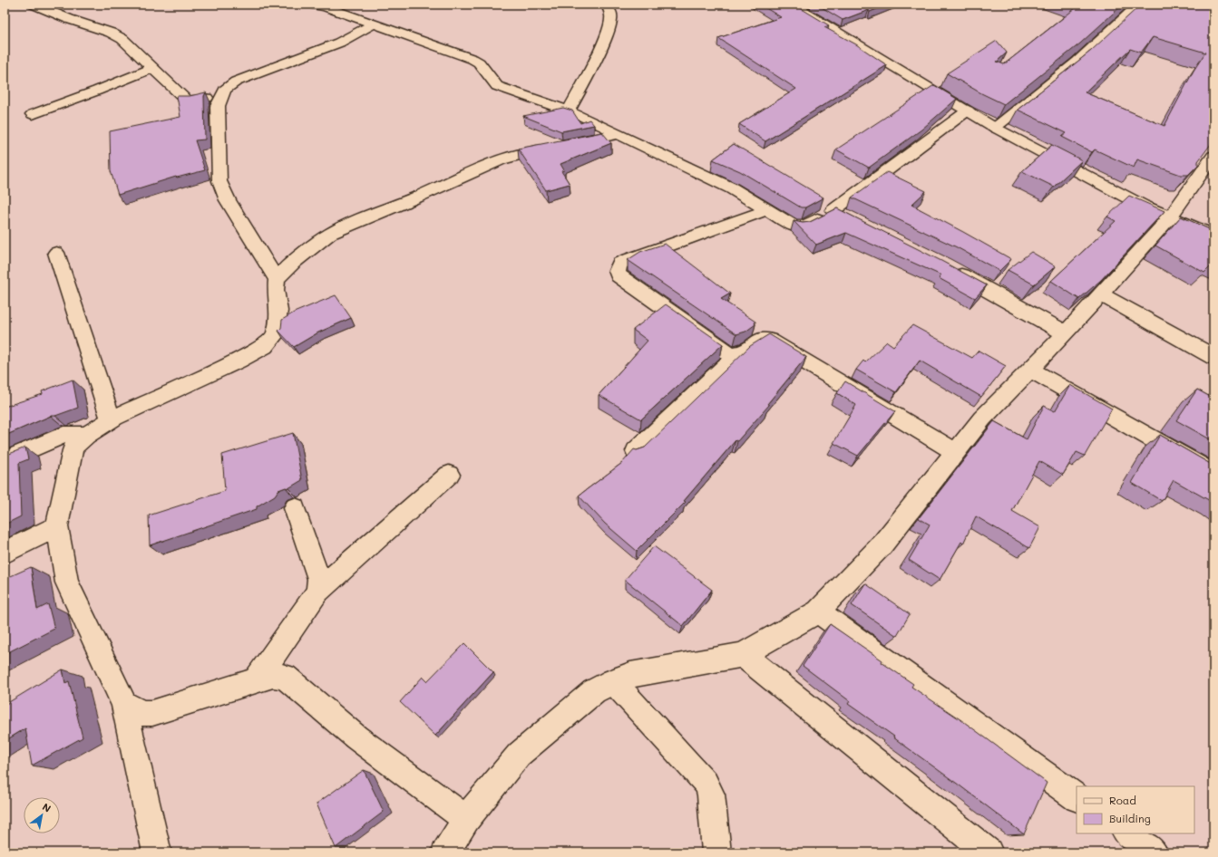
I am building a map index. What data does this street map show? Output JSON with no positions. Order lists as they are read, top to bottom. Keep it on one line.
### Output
{"legend":["Road","Building"],"north":"top right"}
